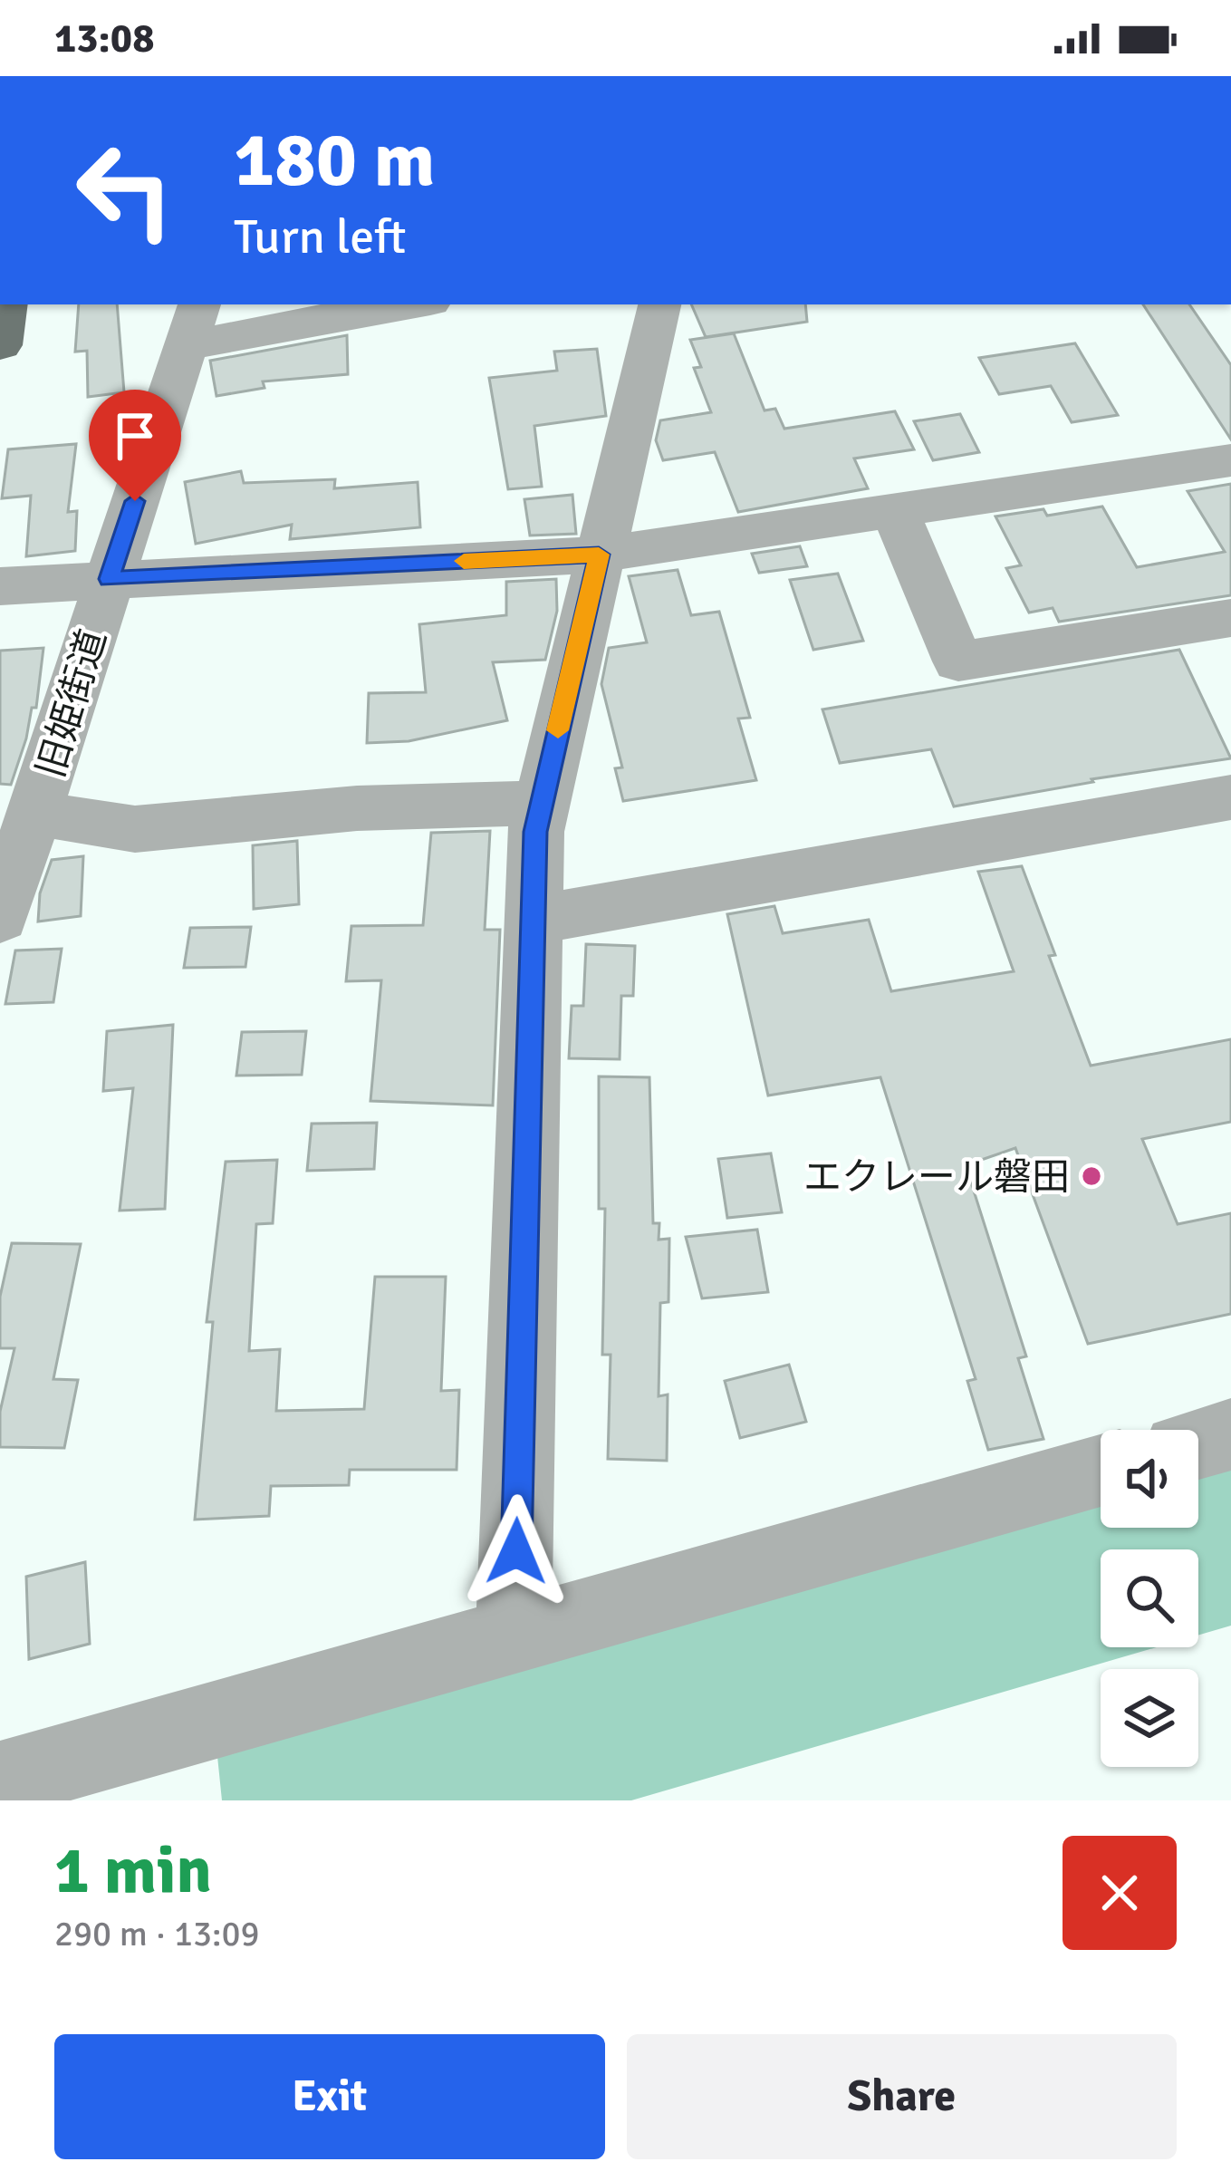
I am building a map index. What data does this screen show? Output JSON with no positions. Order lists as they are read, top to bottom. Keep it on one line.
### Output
{"streets":{"street":["旧姫街道"]},"places":["エクレール磐田"],"page":{"status":"13:08","turn":["180 m","Turn left"],"heading":["1 min","290 m · 13:09"],"buttons":["Exit","Share"]}}
